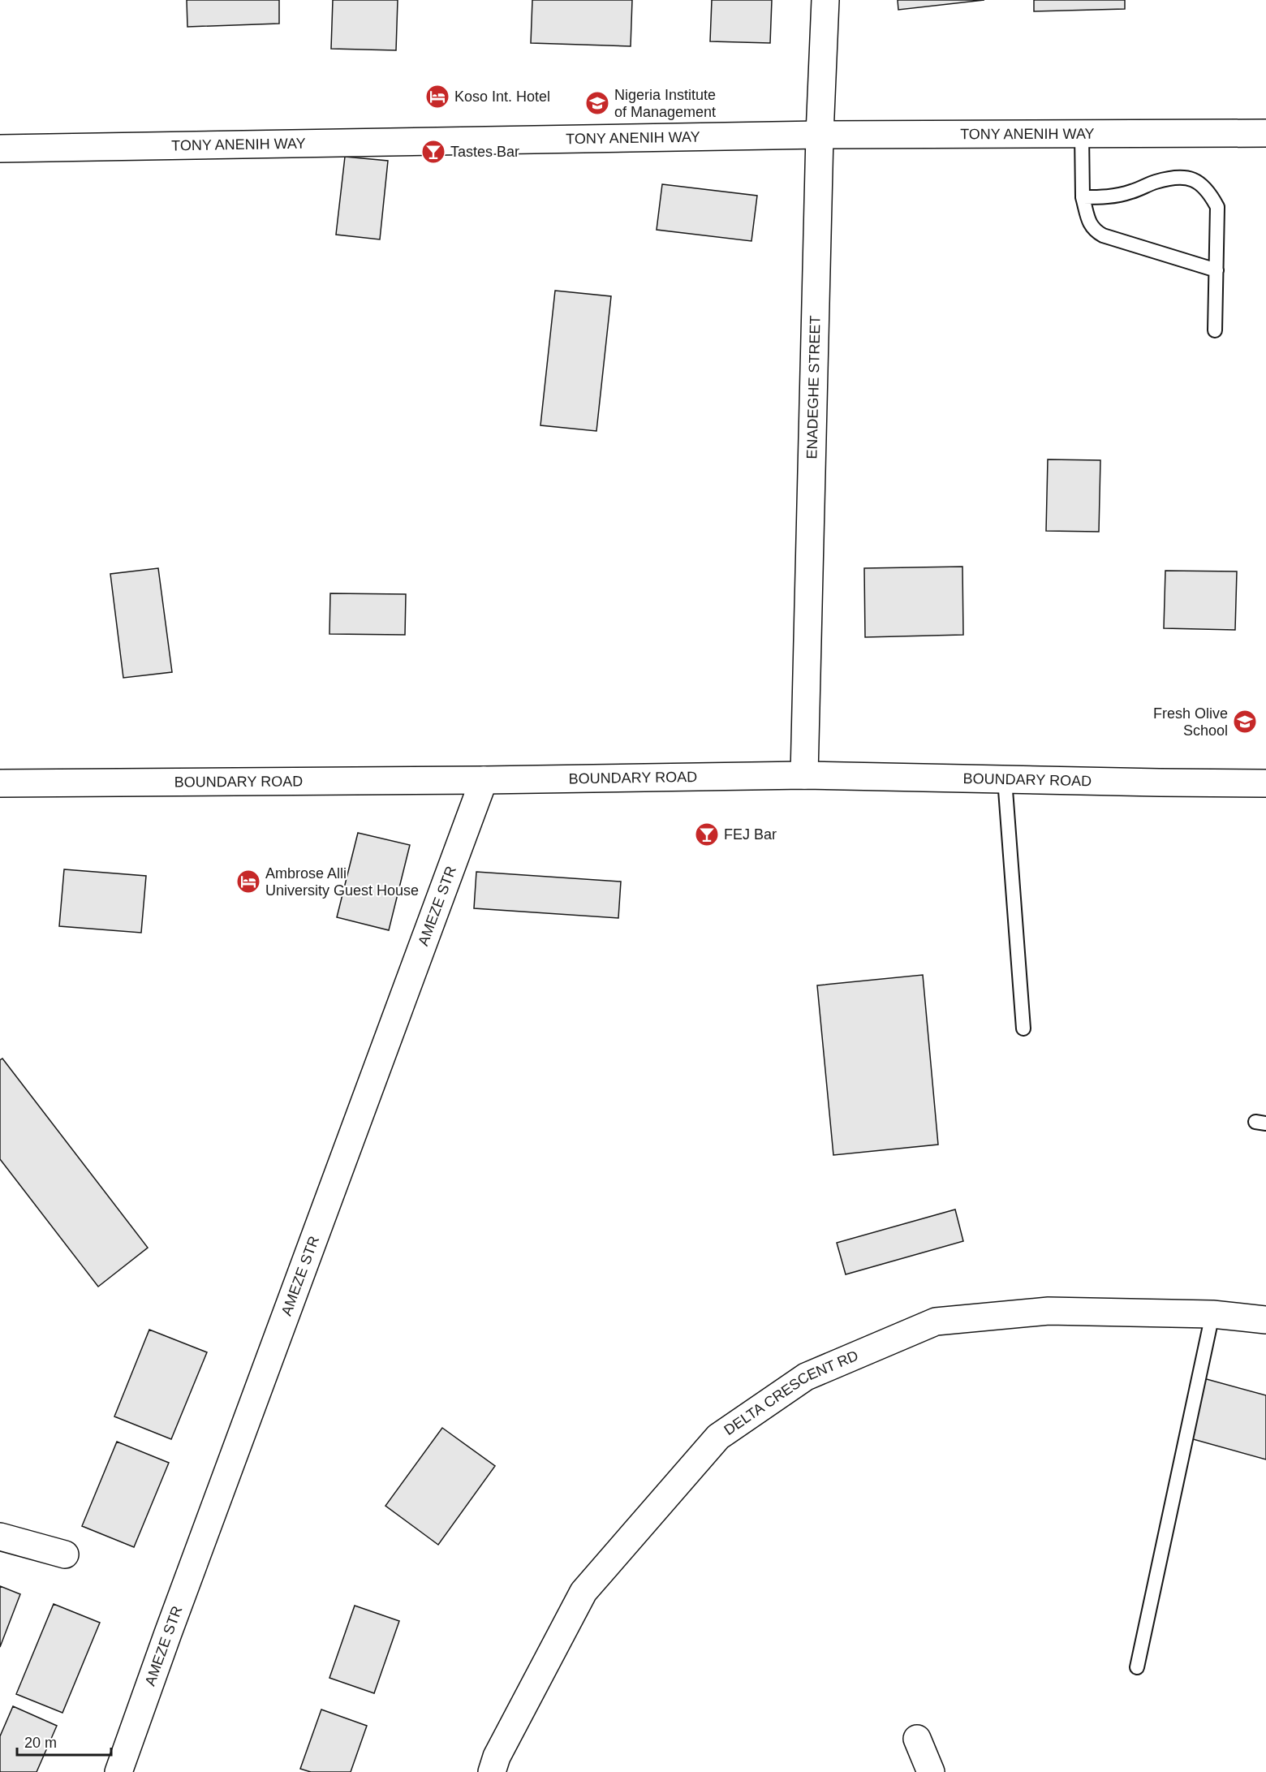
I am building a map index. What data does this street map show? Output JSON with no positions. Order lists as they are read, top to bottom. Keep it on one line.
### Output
{"streets":{"street":["TONY ANENIH WAY","ENADEGHE STREET","BOUNDARY ROAD","AMEZE STR","DELTA CRESCENT RD"]},"crossings":[["TONY ANENIH WAY","ENADEGHE STREET"],["ENADEGHE STREET","BOUNDARY ROAD"],["BOUNDARY ROAD","AMEZE STR"]],"places":{"hotel":["Koso Int. Hotel","Ambrose Alli University Guest House"],"school or university":["Nigeria Institute of Management","Fresh Olive School"],"bar":["Tastes Bar","FEJ Bar"]},"scale_bar":"20 m"}
